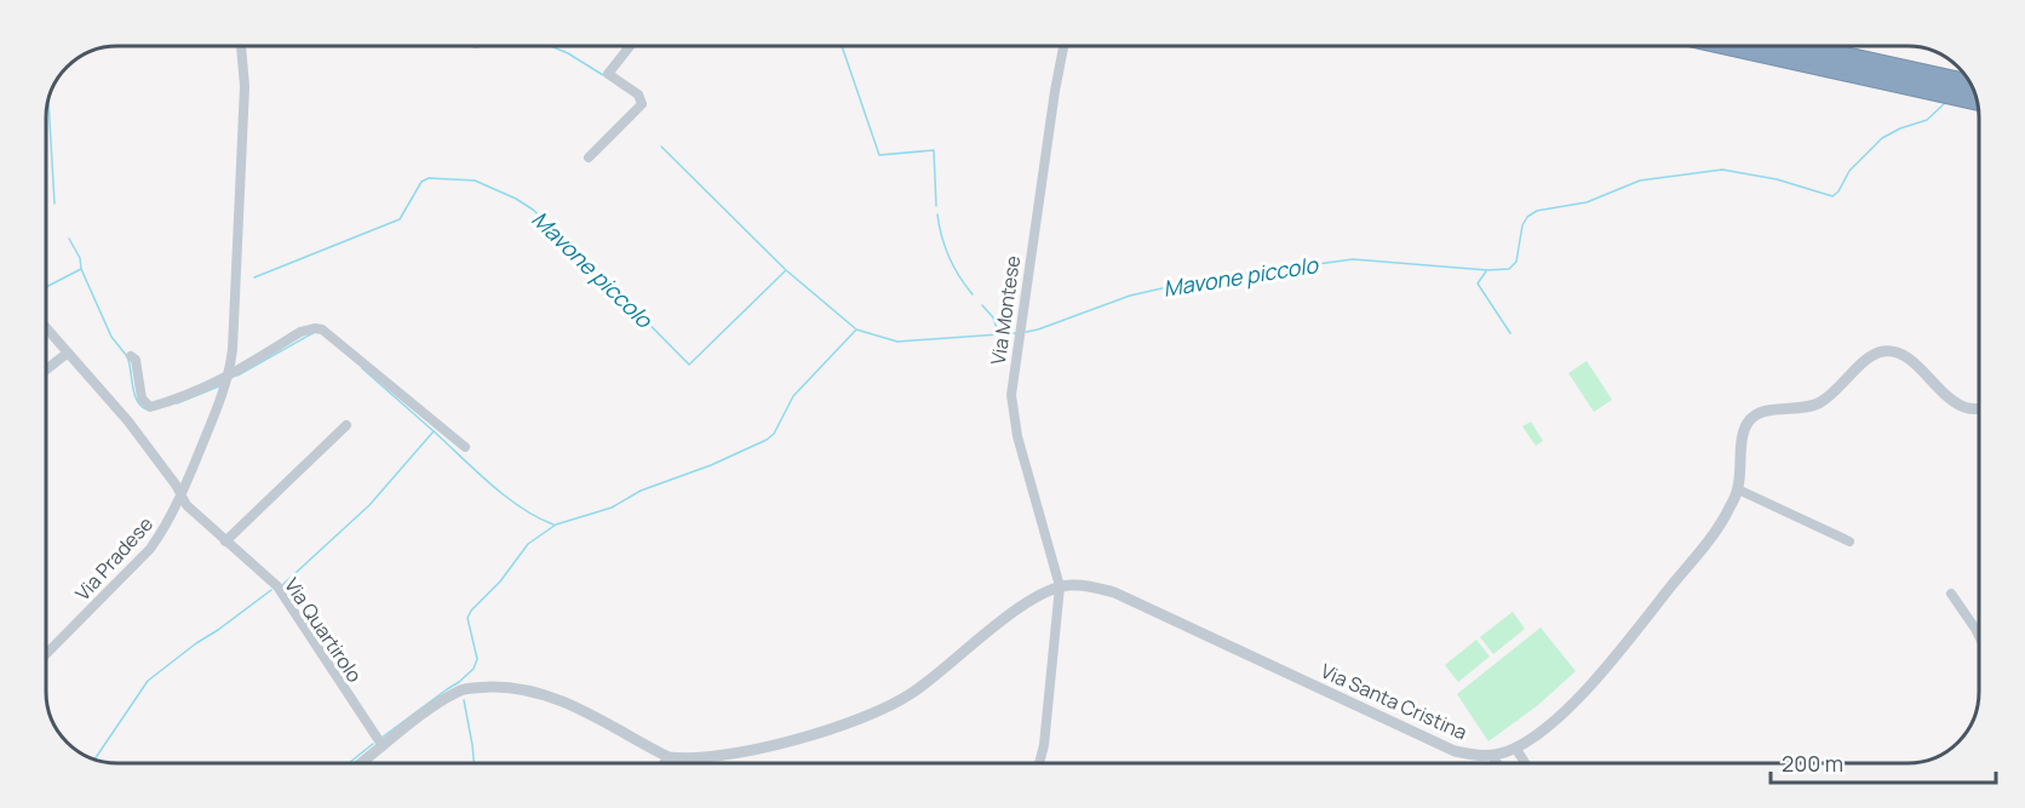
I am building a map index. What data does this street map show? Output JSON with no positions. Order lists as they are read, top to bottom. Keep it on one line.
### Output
{"streets":{"street":["Via Montese","Via Pradese","Via Quartirolo","Via Santa Cristina"]},"crossings":[["Via Montese","Via Santa Cristina"],["Via Pradese","Via Quartirolo"]],"water":["Mavone piccolo"],"scale_bar":"200 m"}
